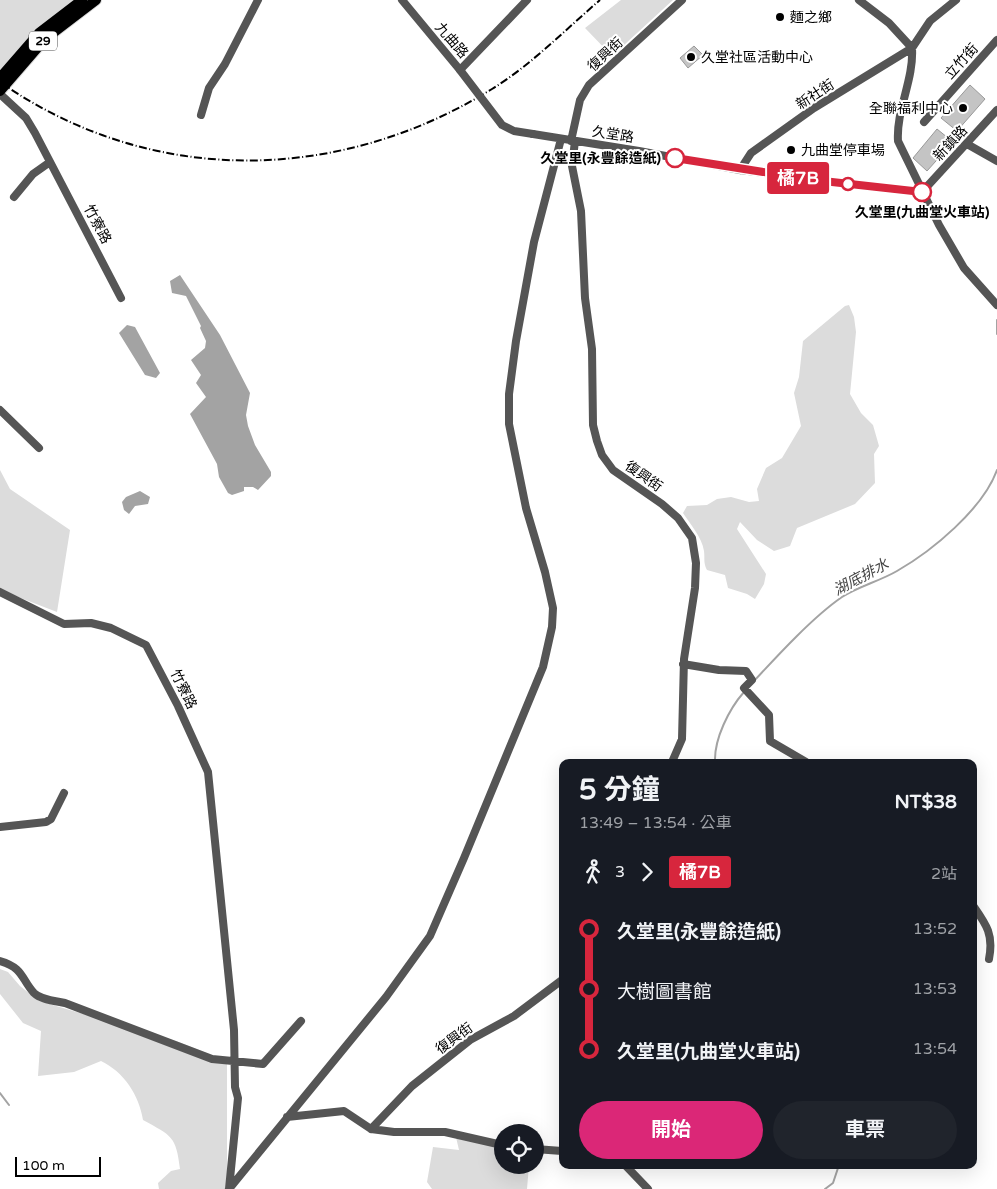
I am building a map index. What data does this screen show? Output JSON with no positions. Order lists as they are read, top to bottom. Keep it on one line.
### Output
{"streets":{"main road":["29","竹寮路"],"street":["九曲路","復興街","立竹街","新社街","久堂路","新鎮路"]},"crossings":[["九曲路","久堂路"],["復興街","久堂路"],["新社街","久堂路"],["久堂路","新鎮路"]],"water":["湖底排水"],"places":["麵之鄉","久堂社區活動中心","全聯福利中心","九曲堂停車場","久堂里(永豐餘造紙)","久堂里(九曲堂火車站)"],"lines":["bus line 橘7B"],"scale_bar":"100 m","page":{"on_map":"橘7B","heading":["5 分鐘","13:49 – 13:54 · 公車","NT$38"],"legs":["3","橘7B","2站"],"list":[{"name":"久堂里(永豐餘造紙)","value":"13:52"},{"name":"大樹圖書館","value":"13:53"},{"name":"久堂里(九曲堂火車站)","value":"13:54"}],"buttons":["開始","車票"],"scale":"100 m"}}
